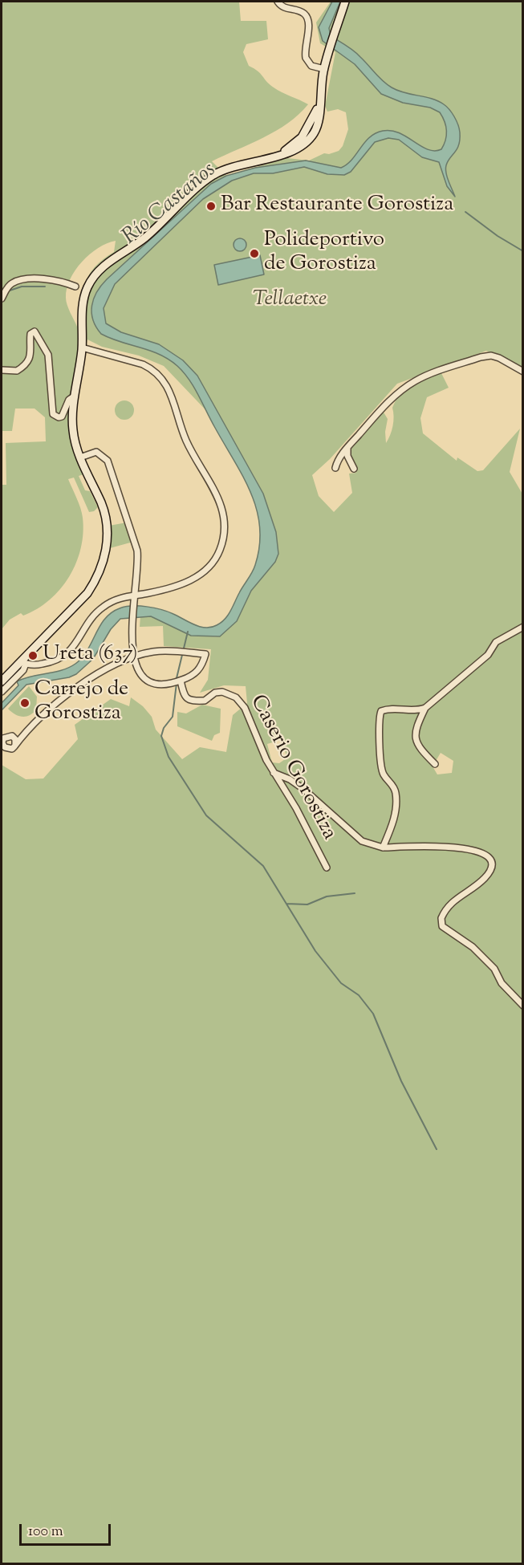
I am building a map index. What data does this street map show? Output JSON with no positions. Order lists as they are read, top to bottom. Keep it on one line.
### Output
{"streets":{"street":["Caserio Gorostiza"]},"water":["Río Castaños"],"parks":["Tellaetxe"],"places":["Bar Restaurante Gorostiza","Polideportivo de Gorostiza","Ureta (637)","Carrejo de Gorostiza"],"scale_bar":"100 m"}
